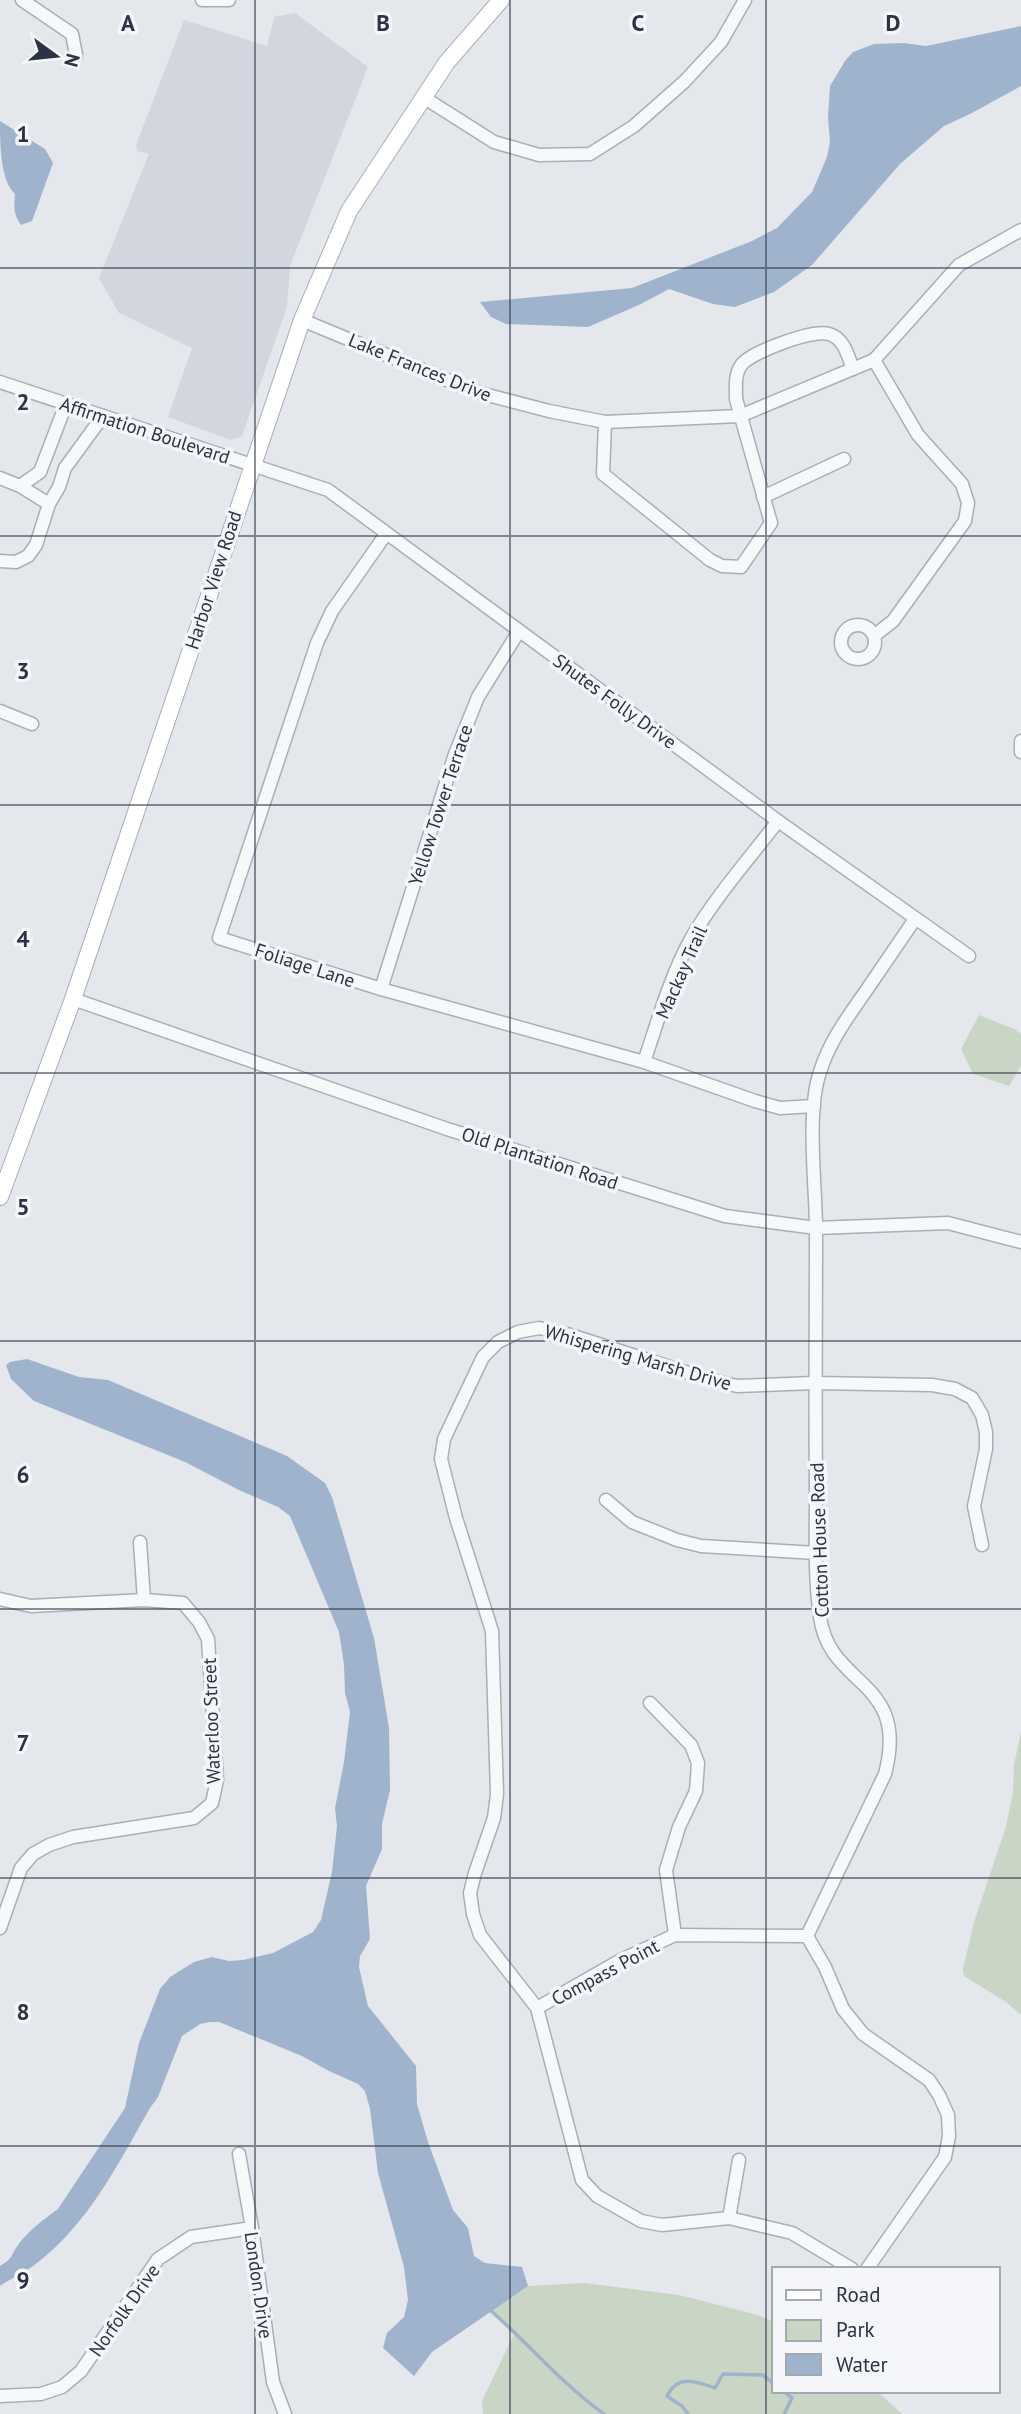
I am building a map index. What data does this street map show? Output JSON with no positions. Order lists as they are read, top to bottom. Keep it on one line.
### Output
{"streets":{"main road":["Harbor View Road"],"street":["Lake Frances Drive","Affirmation Boulevard","Shutes Folly Drive","Yellow Tower Terrace","Foliage Lane","Mackay Trail","Old Plantation Road","Whispering Marsh Drive","Cotton House Road","Waterloo Street","Compass Point","London Drive","Norfolk Drive"]},"crossings":[["Lake Frances Drive","Harbor View Road"],["Affirmation Boulevard","Harbor View Road"],["Affirmation Boulevard","Shutes Folly Drive"],["Harbor View Road","Shutes Folly Drive"],["Harbor View Road","Old Plantation Road"],["Shutes Folly Drive","Yellow Tower Terrace"],["Shutes Folly Drive","Foliage Lane"],["Shutes Folly Drive","Mackay Trail"],["Shutes Folly Drive","Cotton House Road"],["Yellow Tower Terrace","Foliage Lane"],["Foliage Lane","Mackay Trail"],["Foliage Lane","Cotton House Road"],["Old Plantation Road","Cotton House Road"],["Whispering Marsh Drive","Cotton House Road"],["Whispering Marsh Drive","Compass Point"],["Cotton House Road","Compass Point"],["London Drive","Norfolk Drive"]],"legend":["Road","Park","Water"],"north":"right","grid":{"columns":["A","B","C","D"],"rows":["1","2","3","4","5","6","7","8","9"]}}
